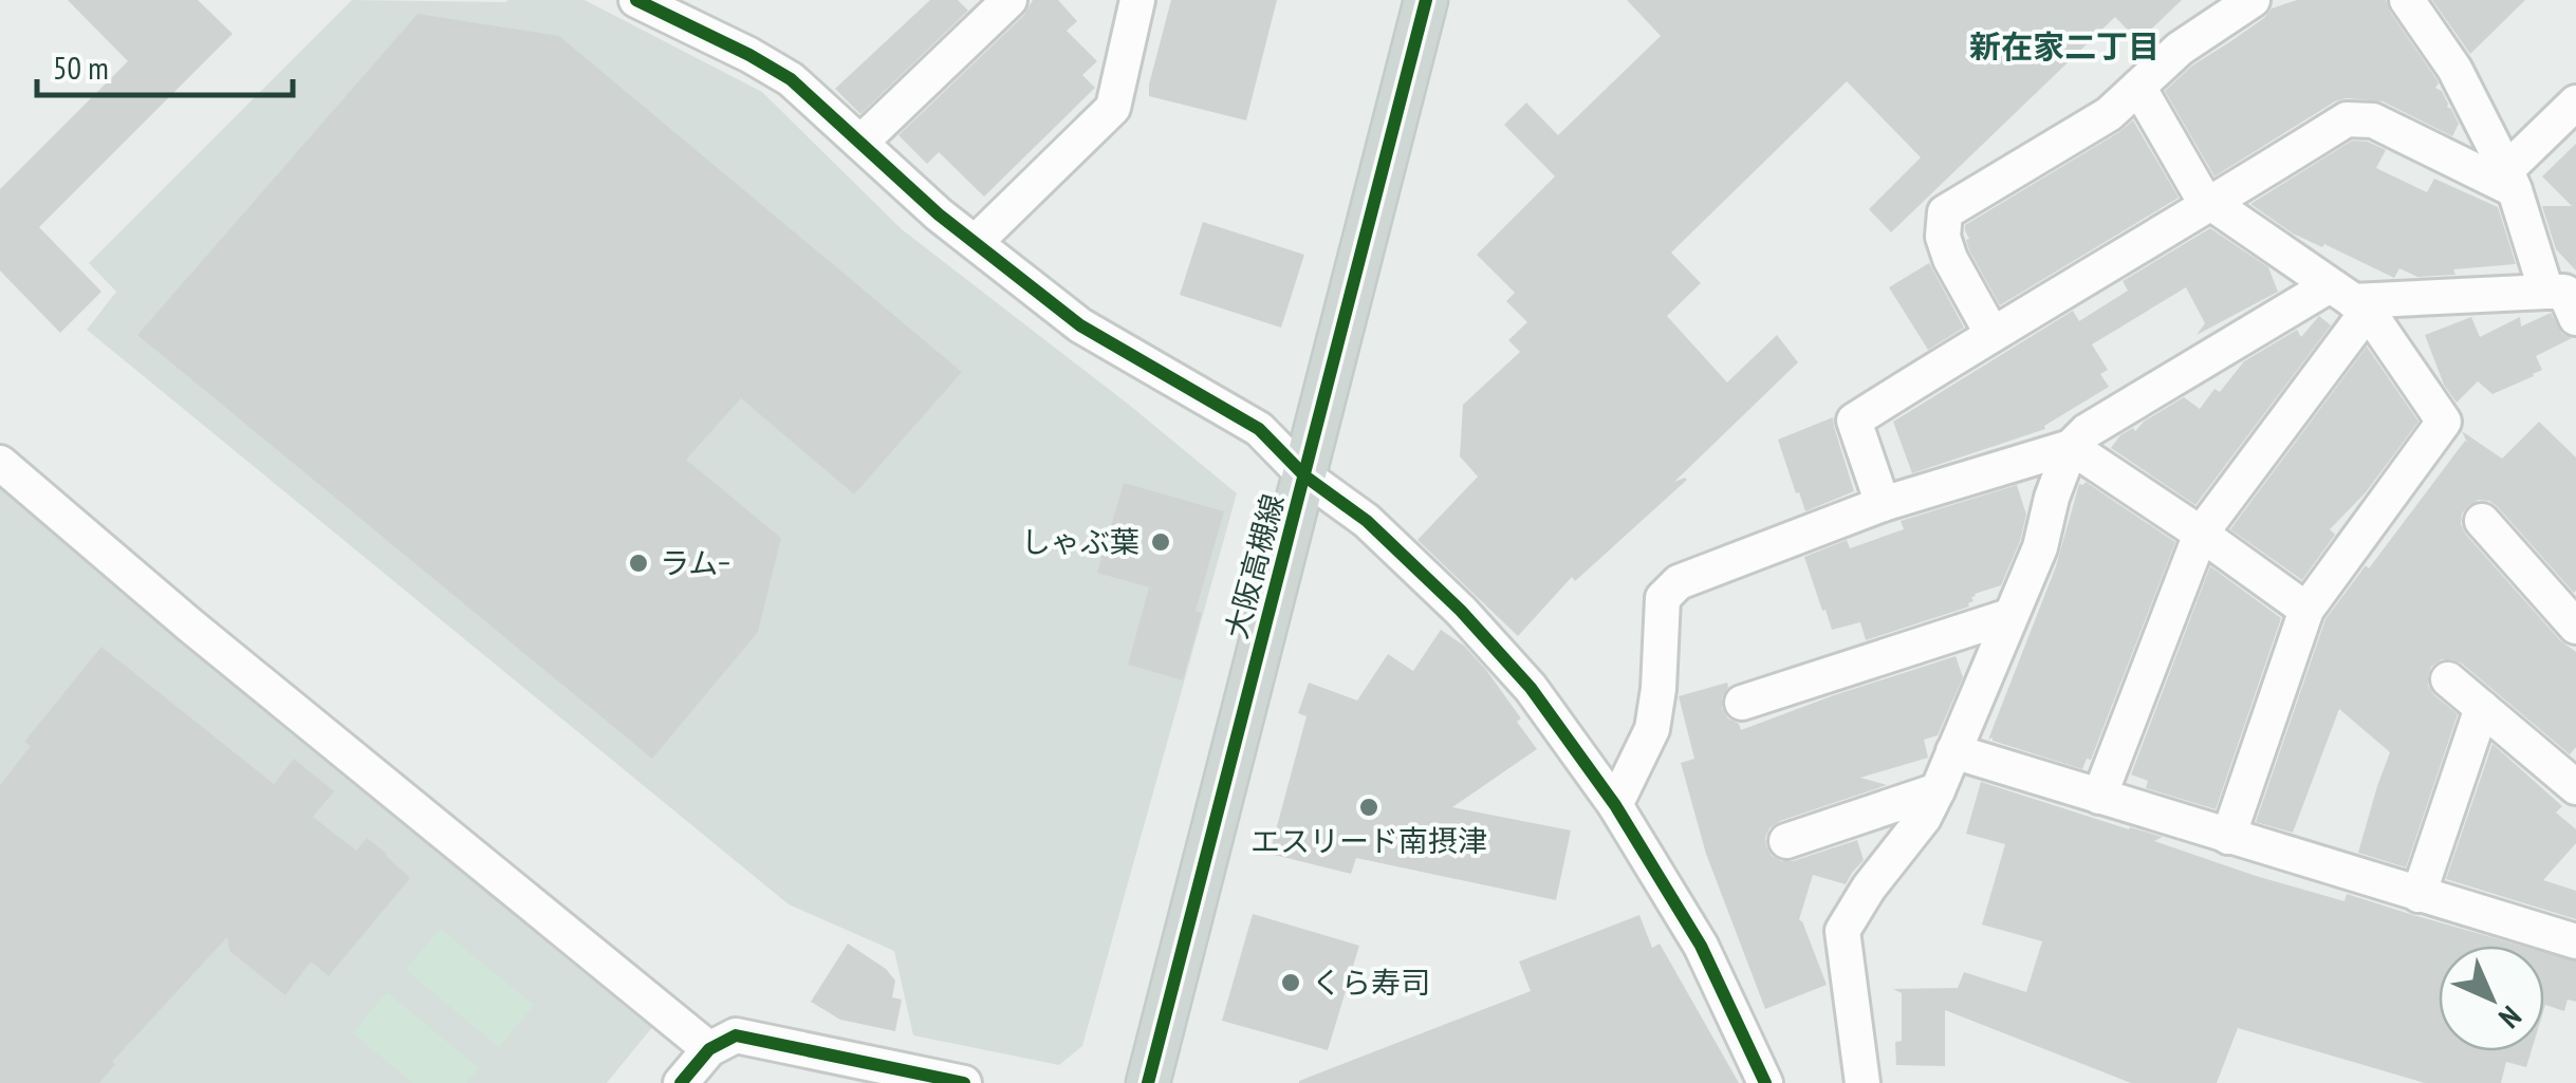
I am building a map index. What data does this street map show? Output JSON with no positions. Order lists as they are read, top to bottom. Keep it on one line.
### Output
{"streets":{"main road":["大阪高槻線"]},"districts":["新在家二丁目"],"places":["しゃぶ葉","ラム−","エスリード南摂津","くら寿司"],"scale_bar":"50 m","north":"bottom right"}
